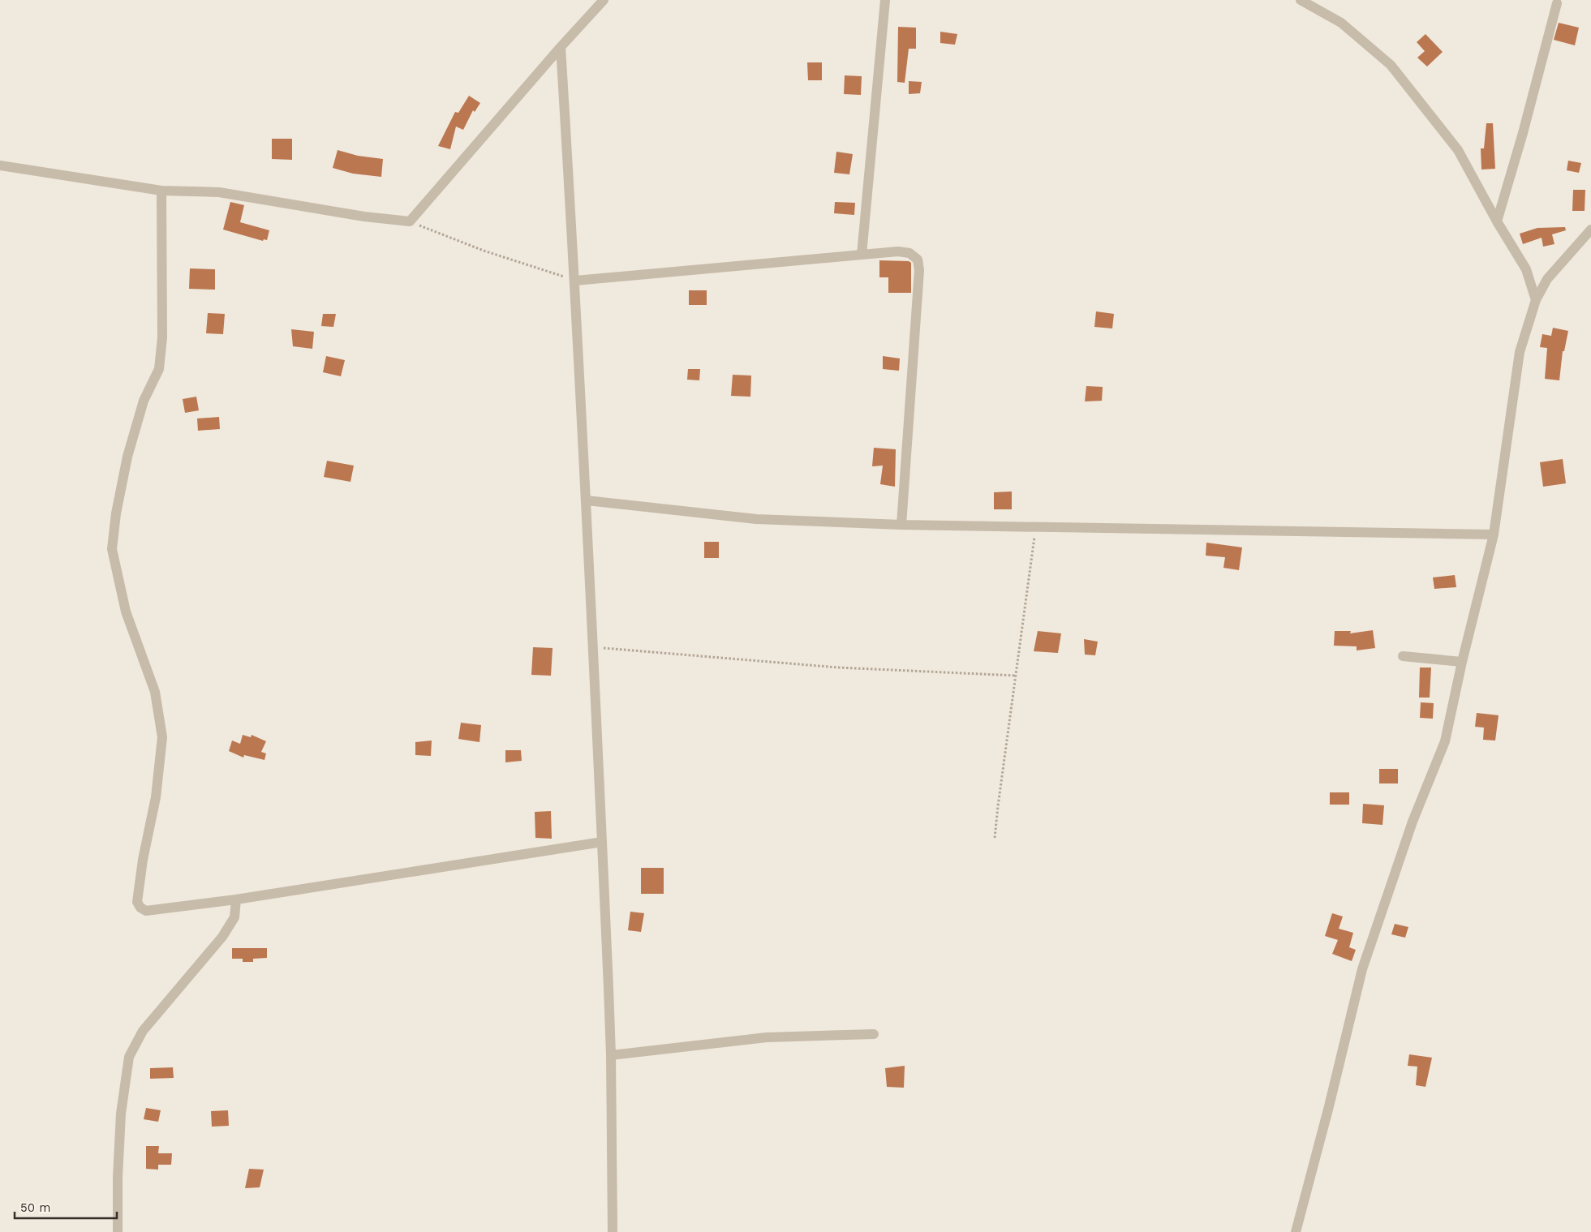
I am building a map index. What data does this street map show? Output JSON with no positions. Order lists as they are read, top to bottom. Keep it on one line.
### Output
{"scale_bar":"50 m"}
